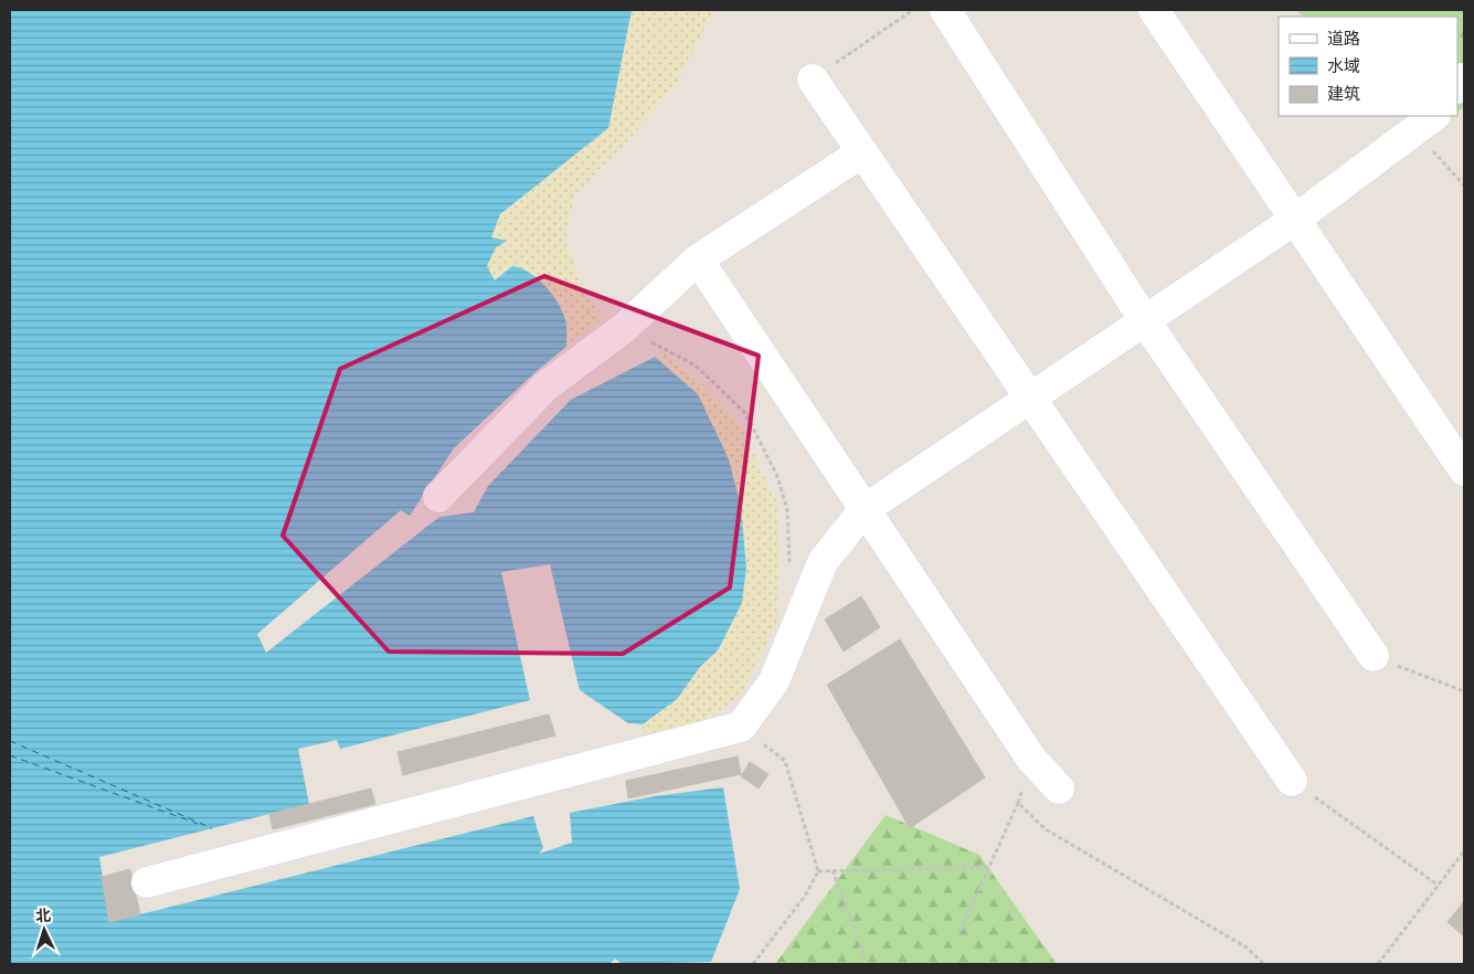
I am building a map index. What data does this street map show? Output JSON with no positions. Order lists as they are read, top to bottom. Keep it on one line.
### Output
{"legend":["道路","水域","建筑"],"north":"top"}
